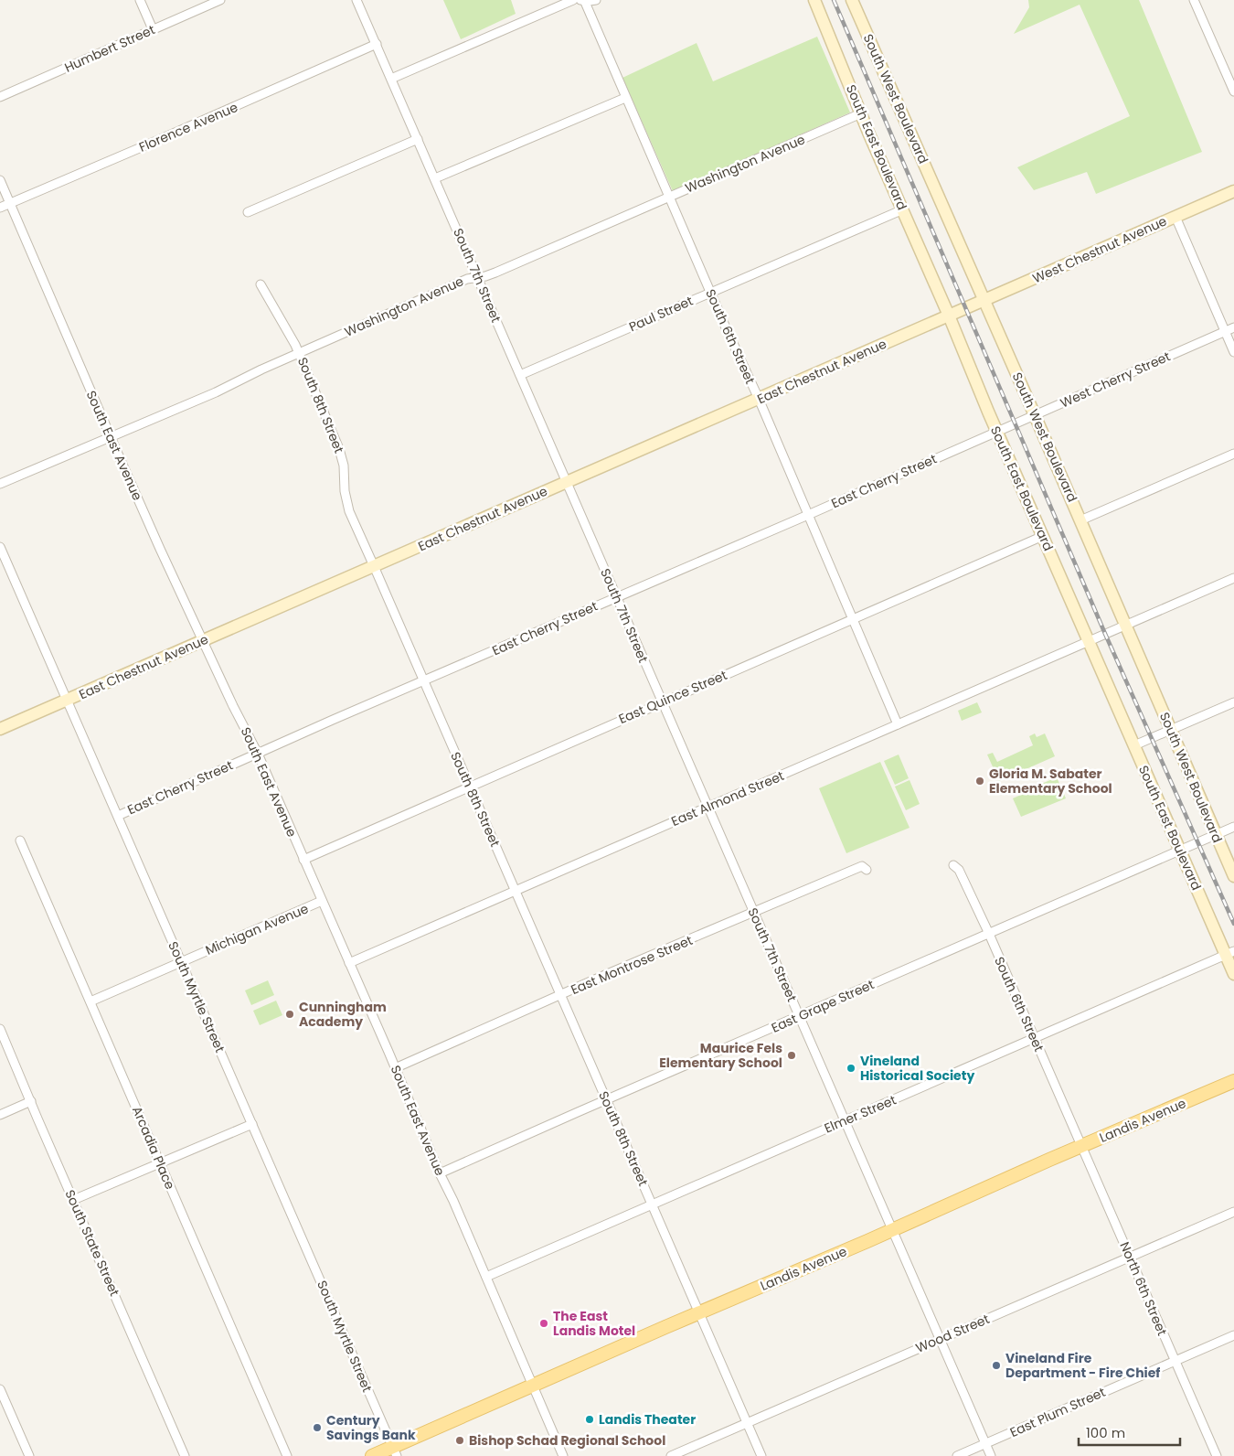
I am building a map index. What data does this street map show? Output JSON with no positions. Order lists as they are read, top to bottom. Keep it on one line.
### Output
{"streets":{"main road":["South West Boulevard","South East Boulevard","West Chestnut Avenue","East Chestnut Avenue","Landis Avenue"],"street":["Humbert Street","Florence Avenue","Washington Avenue","South 7th Street","Paul Street","South 6th Street","West Cherry Street","South 8th Street","South East Avenue","East Cherry Street","East Quince Street","East Almond Street","Michigan Avenue","East Montrose Street","South Myrtle Street","East Grape Street","Elmer Street","Arcadia Place","South State Street","North 6th Street","Wood Street","East Plum Street"]},"crossings":[["South West Boulevard","West Chestnut Avenue"],["South West Boulevard","West Cherry Street"],["South West Boulevard","East Almond Street"],["South West Boulevard","East Grape Street"],["Florence Avenue","South 7th Street"],["Florence Avenue","South East Avenue"],["South East Boulevard","Washington Avenue"],["South East Boulevard","Paul Street"],["South East Boulevard","East Chestnut Avenue"],["South East Boulevard","West Cherry Street"],["South East Boulevard","East Cherry Street"],["South East Boulevard","East Quince Street"],["South East Boulevard","East Almond Street"],["South East Boulevard","East Grape Street"],["South East Boulevard","Elmer Street"],["Washington Avenue","South 7th Street"],["Washington Avenue","South 6th Street"],["Washington Avenue","South 8th Street"],["Washington Avenue","South East Avenue"],["West Chestnut Avenue","East Chestnut Avenue"],["South 7th Street","Paul Street"],["South 7th Street","East Chestnut Avenue"],["South 7th Street","East Cherry Street"],["South 7th Street","East Quince Street"],["South 7th Street","East Almond Street"],["South 7th Street","East Montrose Street"],["South 7th Street","East Grape Street"],["South 7th Street","Elmer Street"],["South 7th Street","Landis Avenue"],["South 7th Street","Wood Street"],["South 7th Street","East Plum Street"],["Paul Street","South 6th Street"],["South 6th Street","East Chestnut Avenue"],["South 6th Street","East Cherry Street"],["South 6th Street","East Quince Street"],["South 6th Street","East Almond Street"],["South 6th Street","East Grape Street"],["South 6th Street","Elmer Street"],["South 6th Street","Landis Avenue"],["South 6th Street","North 6th Street"],["East Chestnut Avenue","South 8th Street"],["East Chestnut Avenue","South East Avenue"],["East Chestnut Avenue","South Myrtle Street"],["West Cherry Street","East Cherry Street"],["South 8th Street","East Cherry Street"],["South 8th Street","East Quince Street"],["South 8th Street","East Almond Street"],["South 8th Street","East Montrose Street"],["South 8th Street","East Grape Street"],["South 8th Street","Elmer Street"],["South 8th Street","Landis Avenue"],["South 8th Street","Wood Street"],["South East Avenue","East Cherry Street"],["South East Avenue","East Quince Street"],["South East Avenue","East Almond Street"],["South East Avenue","Michigan Avenue"],["South East Avenue","East Montrose Street"],["South East Avenue","East Grape Street"],["South East Avenue","Elmer Street"],["South East Avenue","Landis Avenue"],["East Cherry Street","South Myrtle Street"],["Michigan Avenue","South Myrtle Street"],["Michigan Avenue","Arcadia Place"],["South Myrtle Street","Landis Avenue"],["Landis Avenue","North 6th Street"],["North 6th Street","Wood Street"],["North 6th Street","East Plum Street"]],"places":["Gloria M. Sabater Elementary School","Cunningham Academy","Maurice Fels Elementary School","Vineland Historical Society","The East Landis Motel","Vineland Fire Department - Fire Chief","Landis Theater","Century Savings Bank","Bishop Schad Regional School"],"scale_bar":"100 m"}
